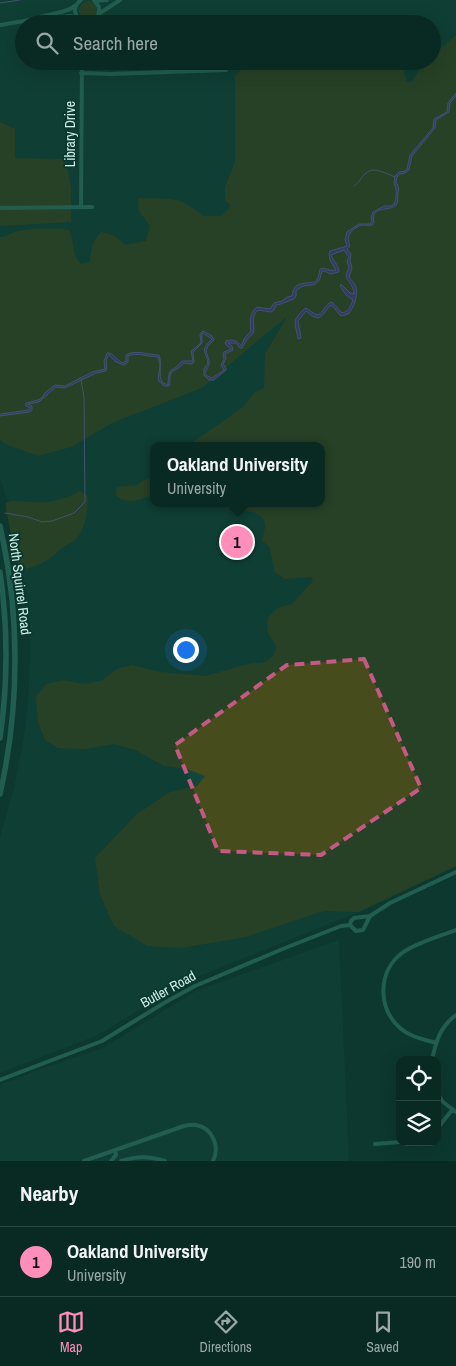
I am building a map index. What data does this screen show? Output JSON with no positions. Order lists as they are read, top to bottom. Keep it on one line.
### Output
{"streets":{"main road":["North Squirrel Road"],"street":["Library Drive","Butler Road"]},"page":{"search":"Search here","popup":["Oakland University","University"],"pins":"1","heading":"Nearby","list":[{"mark":"1","name":"Oakland University","note":"University","value":"190 m"}],"nav":["Map","Directions","Saved"]}}
